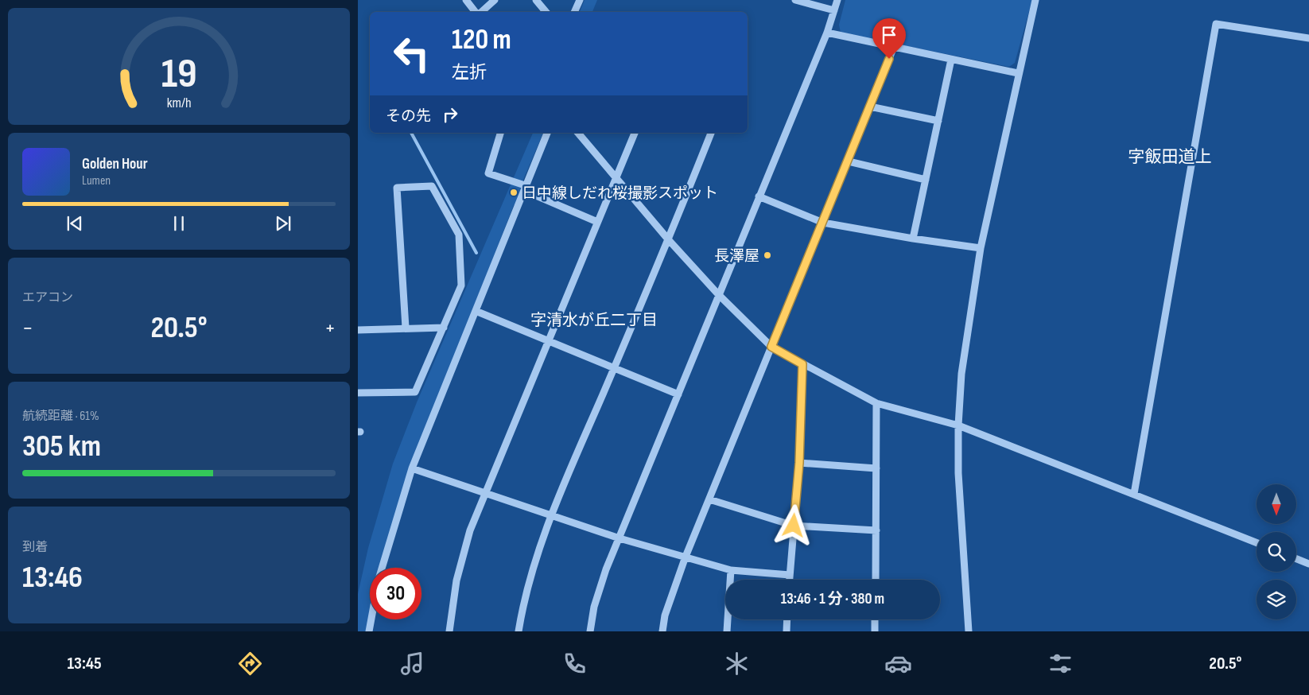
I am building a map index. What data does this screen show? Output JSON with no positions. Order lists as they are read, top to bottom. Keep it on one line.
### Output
{"districts":["字飯田道上","字清水が丘二丁目"],"places":["日中線しだれ桜撮影スポット","長澤屋"],"north":"bottom","page":{"turn":["120 m","左折"],"then":"その先","song":["Golden Hour","Lumen"],"tile":["エアコン",["航続距離 · 61%","305 km"],["到着","13:46"]],"heat":["−","20.5°","+"],"limit":"30","trip":"13:46 · 1 分 · 380 m","tabs":["13:45","20.5°"],"gauge":["19","km/h"]}}
